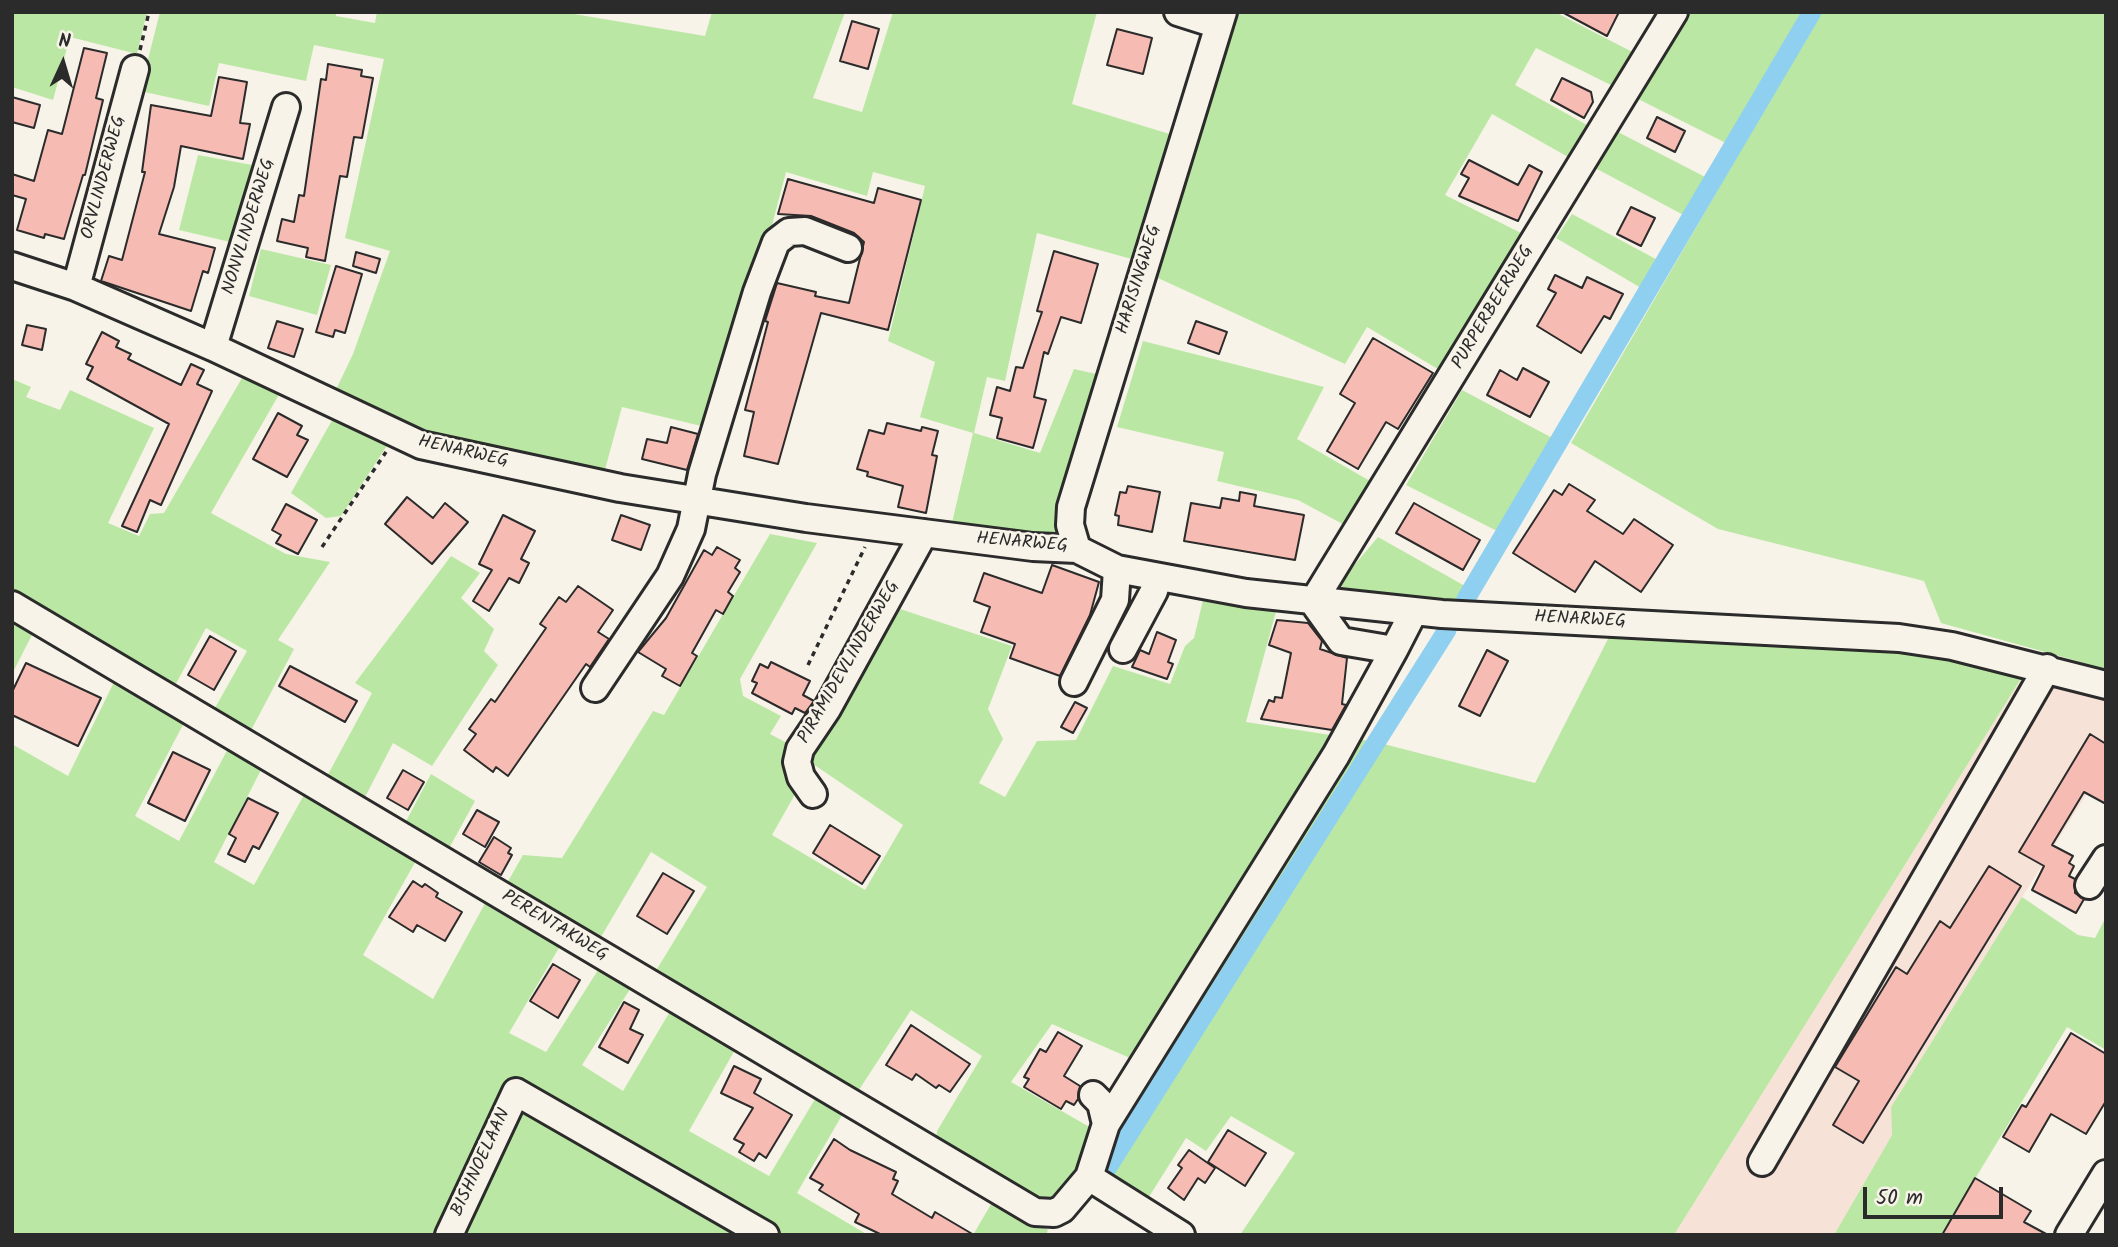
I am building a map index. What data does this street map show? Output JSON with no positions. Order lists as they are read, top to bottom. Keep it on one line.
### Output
{"streets":{"street":["ORVLINDERWEG","NONVLINDERWEG","HARISINGWEG","PURPERBEERWEG","HENARWEG","PIRAMIDEVLINDERWEG","PERENTAKWEG","BISHNOELAAN"]},"crossings":[["ORVLINDERWEG","HENARWEG"],["NONVLINDERWEG","HENARWEG"],["HARISINGWEG","HENARWEG"],["PURPERBEERWEG","HENARWEG"],["HENARWEG","PIRAMIDEVLINDERWEG"]],"scale_bar":"50 m","north":"top"}
